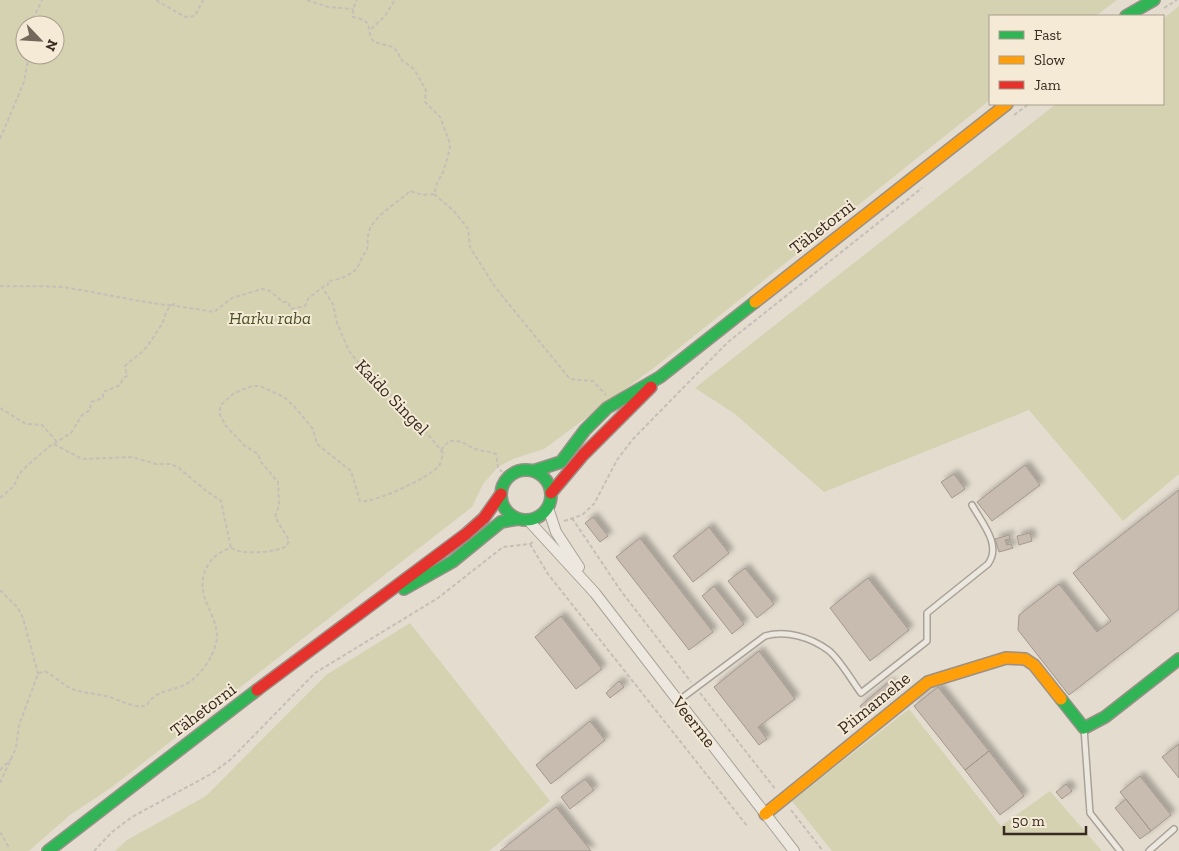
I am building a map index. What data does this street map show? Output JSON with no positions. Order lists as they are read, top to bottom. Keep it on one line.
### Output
{"streets":{"street":["Tähetorni","Piimamehe","Veerme"],"path":["Kaido Singel"]},"crossings":[["Tähetorni","Veerme"],["Piimamehe","Veerme"]],"parks":["Harku raba"],"legend":["Fast","Slow","Jam"],"scale_bar":"50 m","north":"bottom right"}
